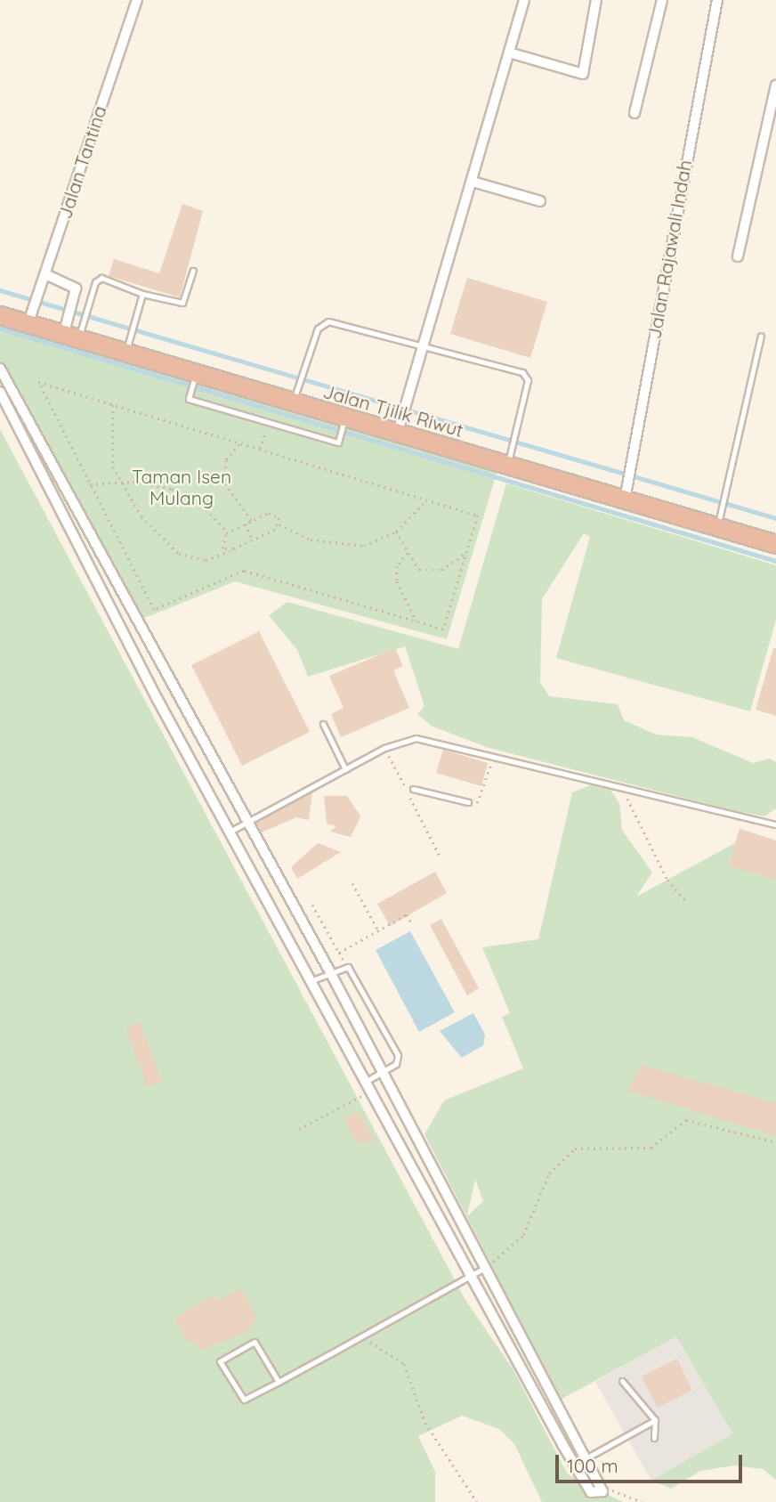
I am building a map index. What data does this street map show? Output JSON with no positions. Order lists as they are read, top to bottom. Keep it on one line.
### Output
{"streets":{"highway":["Jalan Tjilik Riwut"],"street":["Jalan Tantina","Jalan Rajawali Indah"]},"crossings":[["Jalan Tantina","Jalan Tjilik Riwut"],["Jalan Rajawali Indah","Jalan Tjilik Riwut"]],"parks":["Taman Isen Mulang"],"scale_bar":"100 m"}
